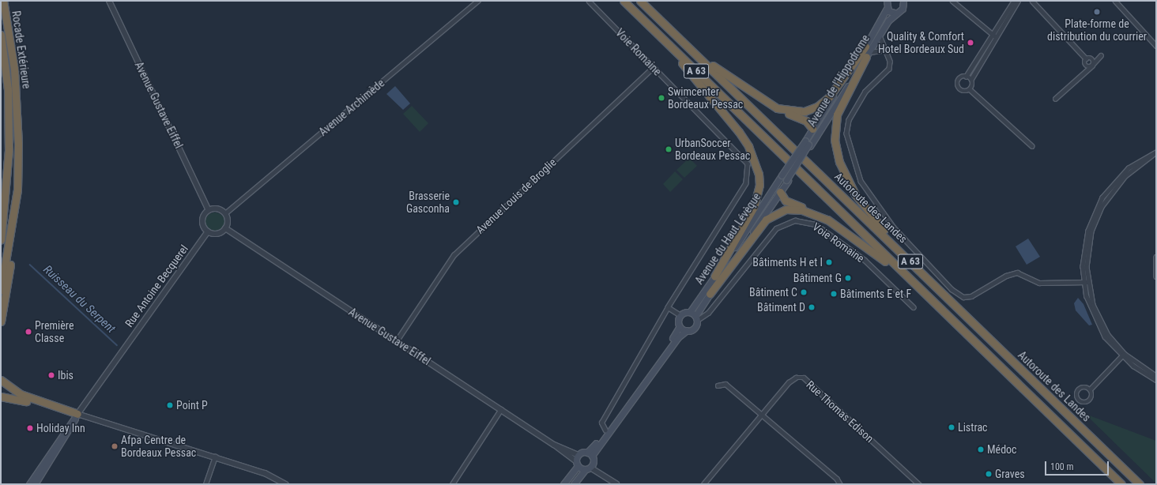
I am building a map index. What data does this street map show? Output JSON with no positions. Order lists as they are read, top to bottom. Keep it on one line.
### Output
{"streets":{"highway":["Rocade Extérieure","A 63","Autoroute des Landes"],"main road":["Avenue de l'Hippodrome","Avenue du Haut Lévèque","Rue Antoine Becquerel"],"street":["Voie Romaine","Avenue Gustave Eiffel","Avenue Archimède","Avenue Louis de Broglie","Rue Thomas Edison"]},"crossings":[["Voie Romaine","Avenue Louis de Broglie"],["Voie Romaine","Avenue du Haut Lévèque"],["Avenue Gustave Eiffel","Avenue Archimède"],["Avenue Gustave Eiffel","Avenue Louis de Broglie"],["Avenue Gustave Eiffel","Rue Antoine Becquerel"],["Avenue Archimède","Rue Antoine Becquerel"]],"water":["Ruisseau du Serpent"],"places":["Plate-forme de distribution du courrier","Quality & Comfort Hotel Bordeaux Sud","Swimcenter Bordeaux Pessac","UrbanSoccer Bordeaux Pessac","Brasserie Gasconha","Bâtiments H et I","Bâtiment G","Bâtiment C","Bâtiments E et F","Bâtiment D","Première Classe","Ibis","Point P","Listrac","Holiday Inn","Afpa Centre de Bordeaux Pessac","Médoc","Graves"],"scale_bar":"100 m"}
